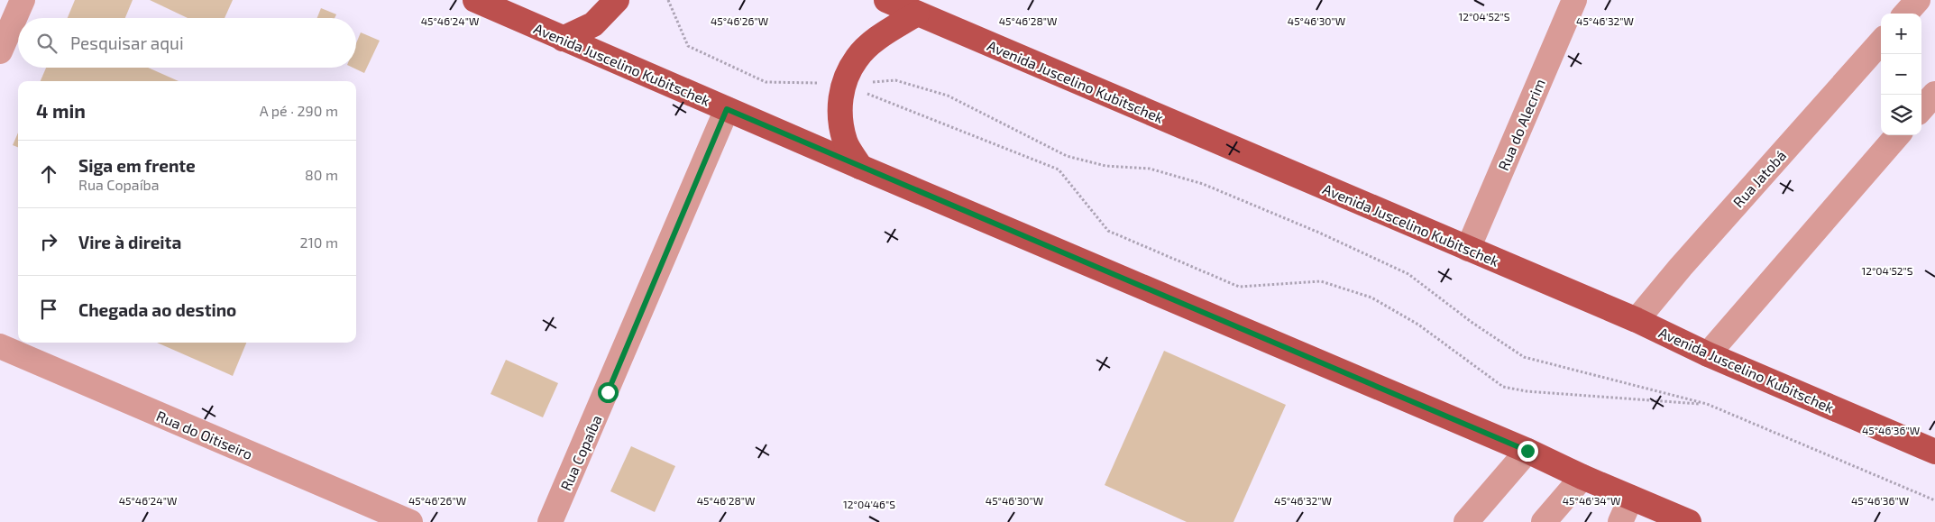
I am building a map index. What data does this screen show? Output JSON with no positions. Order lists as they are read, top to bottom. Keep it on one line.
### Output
{"streets":{"main road":["Avenida Juscelino Kubitschek"],"street":["Rua do Alecrim","Rua Jatobá","Rua do Oitiseiro","Rua Copaíba"]},"crossings":[["Avenida Juscelino Kubitschek","Rua do Alecrim"],["Avenida Juscelino Kubitschek","Rua Jatobá"],["Avenida Juscelino Kubitschek","Rua Copaíba"]],"page":{"map_buttons":["+","−"],"search":"Pesquisar aqui","heading":["4 min","A pé · 290 m"],"list":[["Siga em frente","Rua Copaíba","80 m"],["Vire à direita","210 m"],"Chegada ao destino"]},"coordinates":["12°04'52\"S","45°46'24\"W","45°46'26\"W","45°46'30\"W","45°46'32\"W","45°46'28\"W","45°46'36\"W","45°46'34\"W","12°04'46\"S"]}
